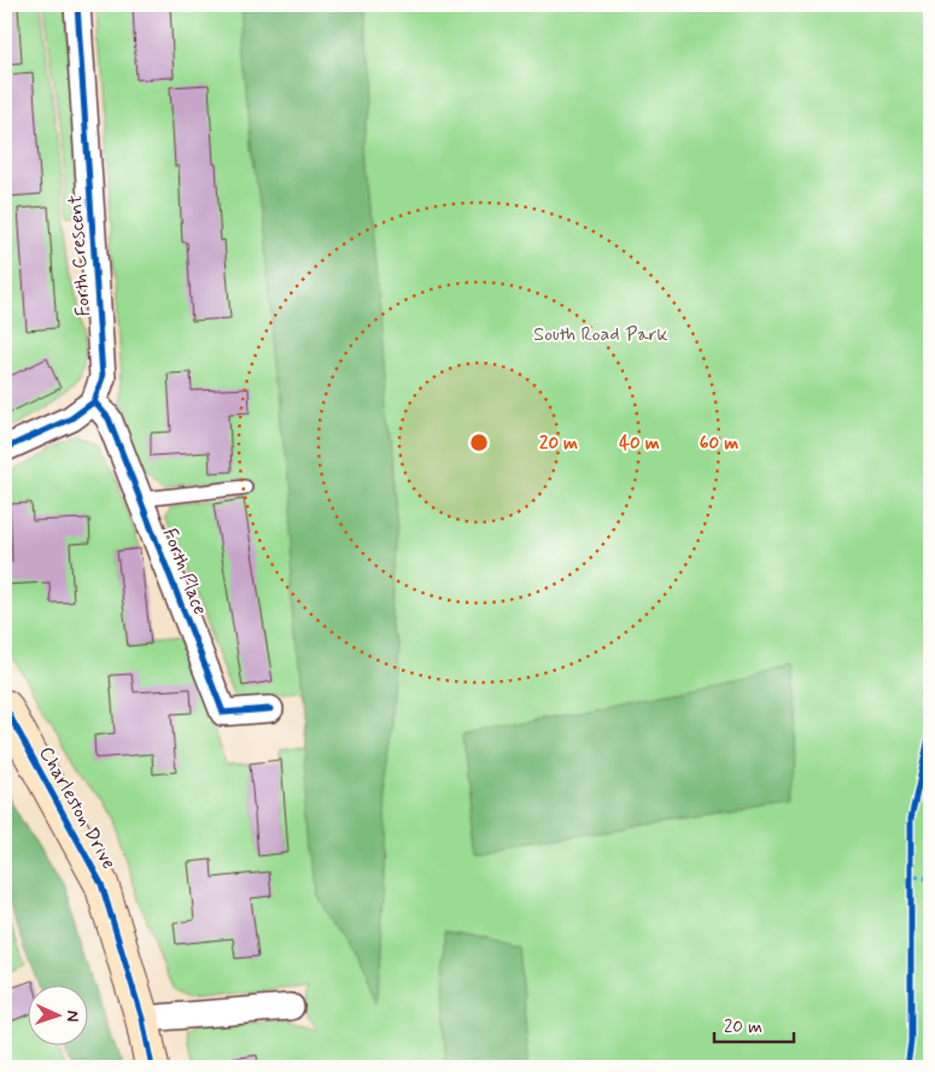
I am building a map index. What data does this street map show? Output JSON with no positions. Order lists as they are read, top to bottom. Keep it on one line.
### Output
{"streets":{"street":["Forth Crescent","Forth Place","Charleston Drive"]},"crossings":[["Forth Crescent","Forth Place"]],"parks":["South Road Park"],"scale_bar":"20 m","north":"right","rings":["20 m","40 m","60 m"]}
